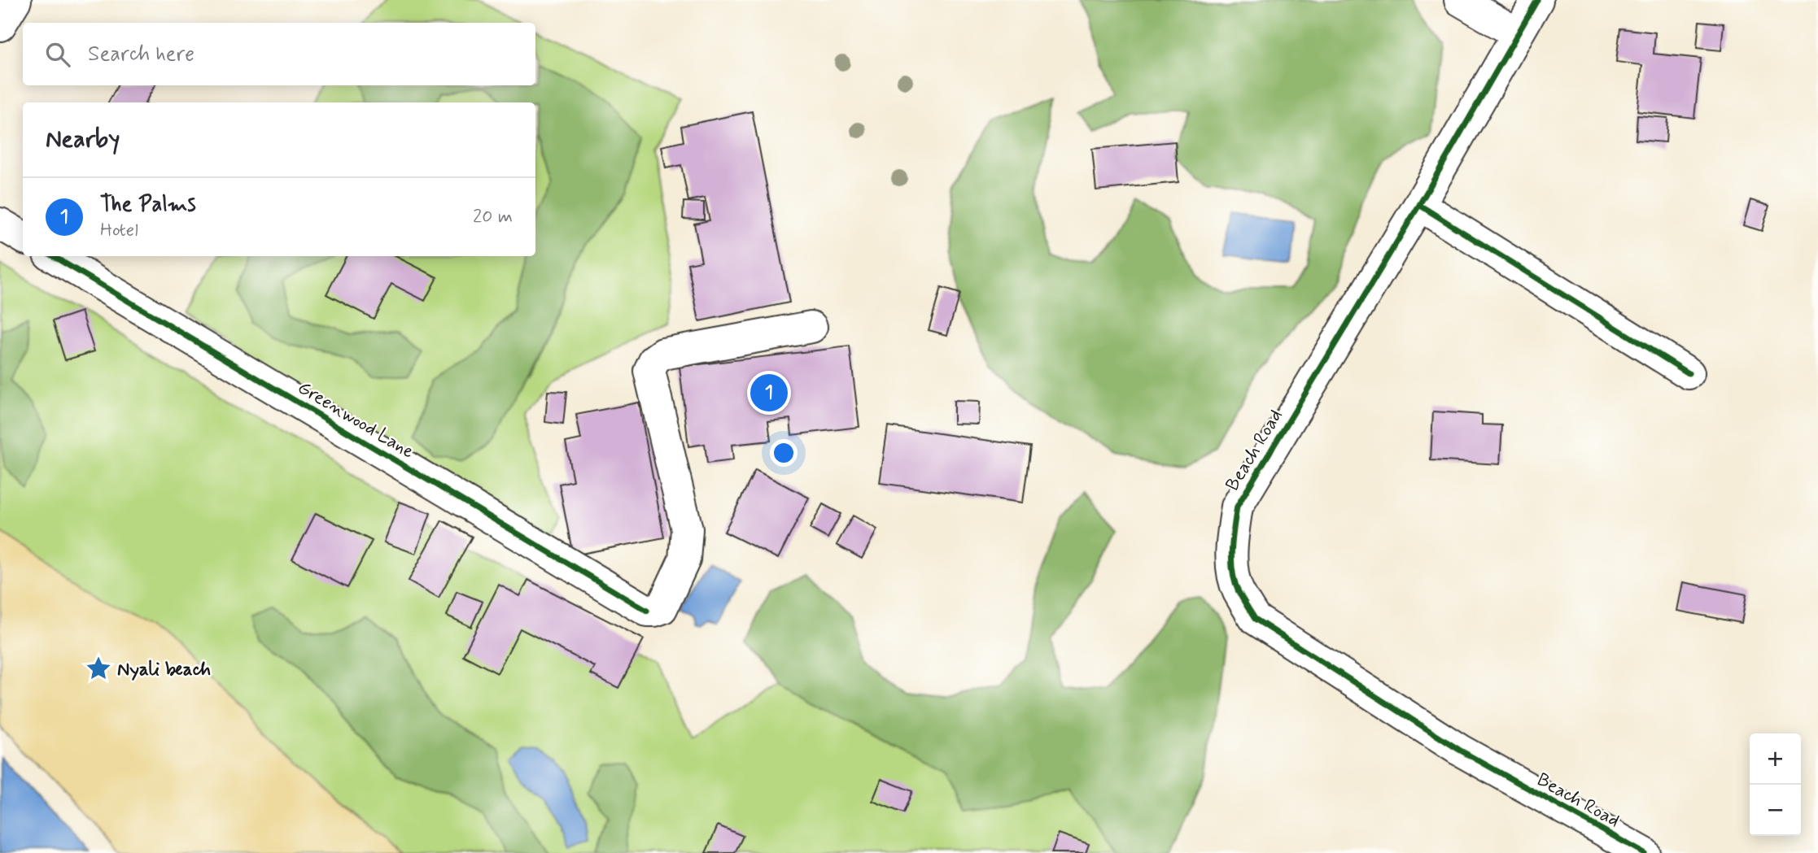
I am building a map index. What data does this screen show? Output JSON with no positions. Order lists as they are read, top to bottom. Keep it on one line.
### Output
{"streets":{"street":["Greenwood Lane","Beach Road"]},"places":{"place":["Nyali beach"]},"page":{"search":"Search here","heading":"Nearby","list":[{"mark":"1","name":"The Palms","note":"Hotel","value":"20 m"}],"pins":"1","map_buttons":["+","−"]}}
